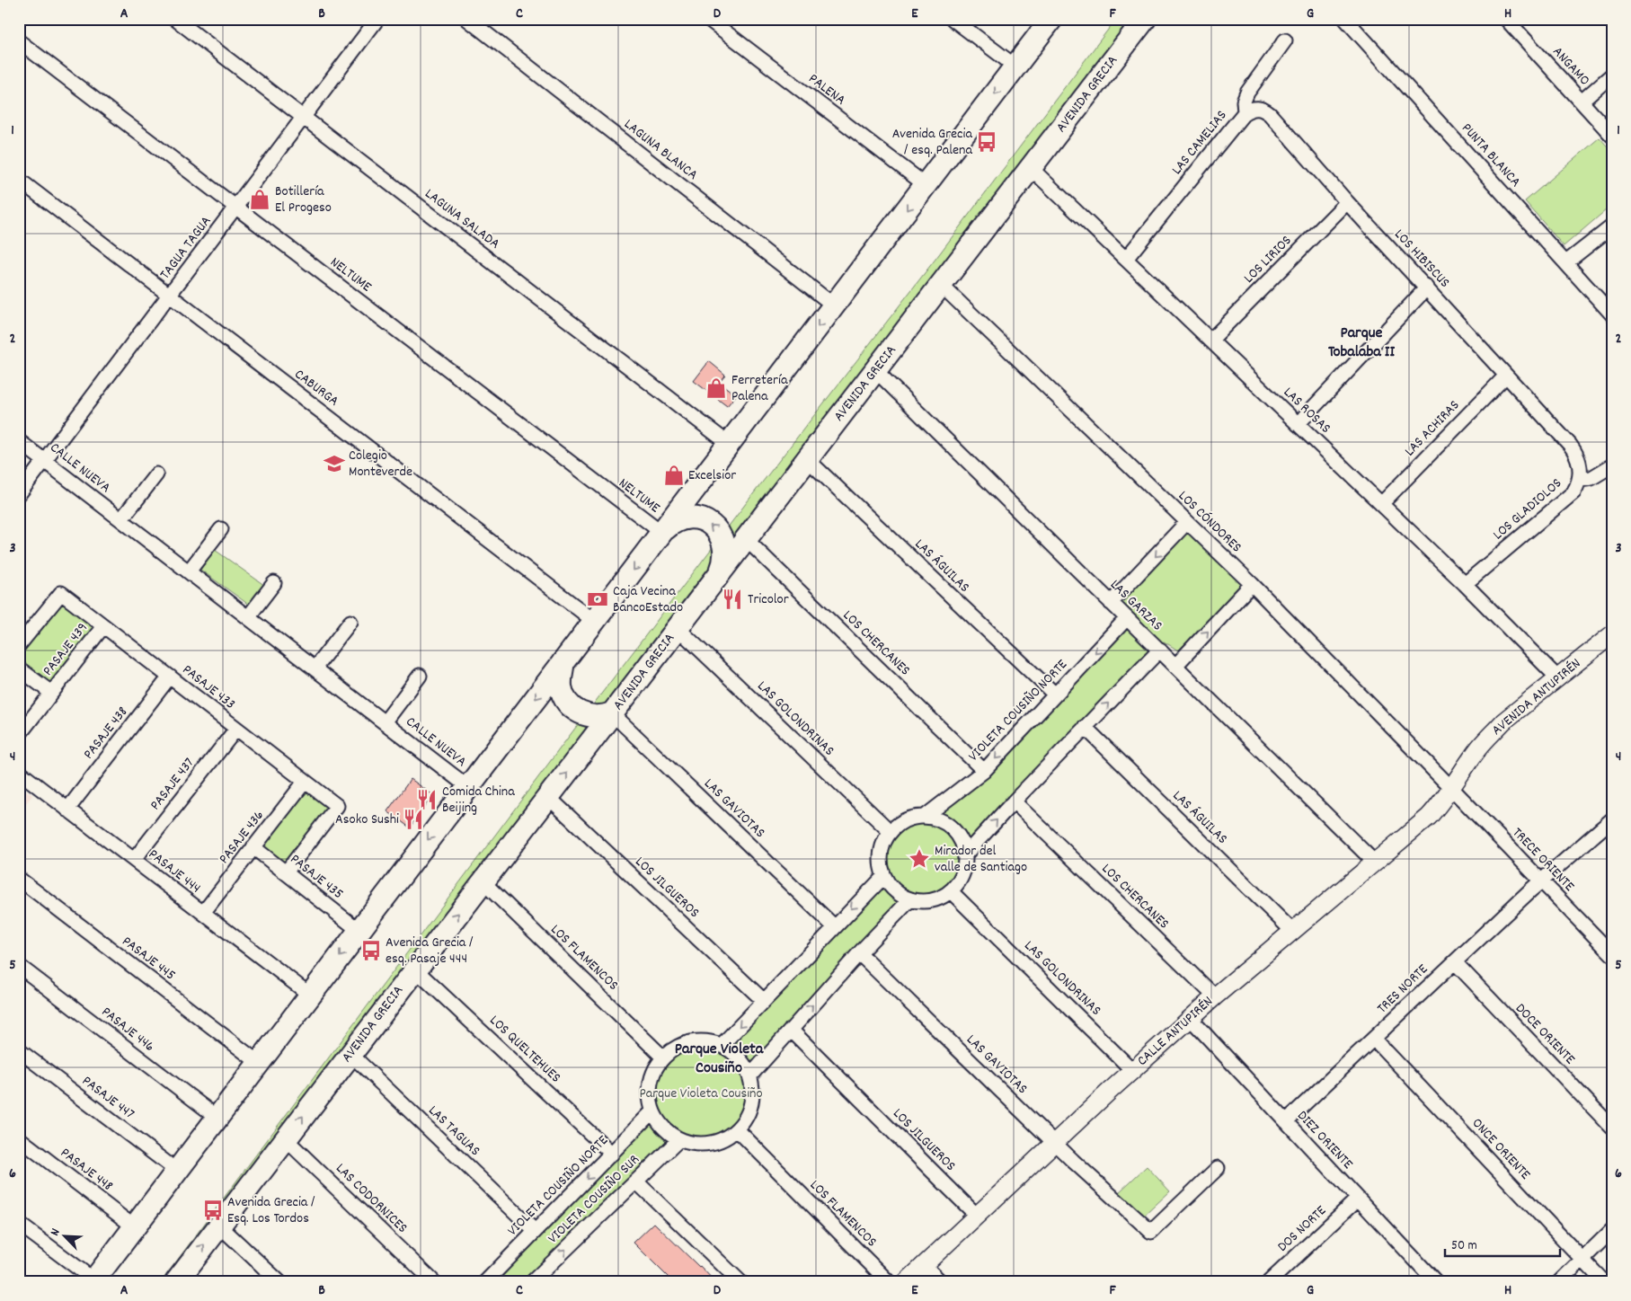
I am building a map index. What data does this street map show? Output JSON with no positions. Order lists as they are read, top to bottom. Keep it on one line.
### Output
{"streets":{"main road":["AVENIDA GRECIA"],"street":["ANGAMO","PALENA","LAS CAMELIAS","LAGUNA BLANCA","PUNTA BLANCA","LAGUNA SALADA","TAGUA TAGUA","LOS HIBISCUS","LOS LIRIOS","NELTUME","CABURGA","LAS ROSAS","LAS ACHIRAS","CALLE NUEVA","LOS GLADIOLOS","LOS CÓNDORES","LAS ÁGUILAS","LAS GARZAS","LOS CHERCANES","PASAJE 439","PASAJE 433","AVENIDA ANTUPIRÉN","VIOLETA COUSIÑO NORTE","LAS GOLONDRINAS","PASAJE 438","PASAJE 437","LAS GAVIOTAS","PASAJE 436","TRECE ORIENTE","PASAJE 444","PASAJE 435","LOS JILGUEROS","LOS FLAMENCOS","PASAJE 445","TRES NORTE","PASAJE 446","CALLE ANTUPIRÉN","DOCE ORIENTE","LOS QUELTEHUES","PASAJE 447","LAS TAGUAS","DIEZ ORIENTE","ONCE ORIENTE","PASAJE 448","LAS CODORNICES","VIOLETA COUSIÑO SUR","DOS NORTE"]},"crossings":[["AVENIDA GRECIA","LAS ROSAS"],["AVENIDA GRECIA","LOS CÓNDORES"],["AVENIDA GRECIA","LAS ÁGUILAS"],["AVENIDA GRECIA","LAS GARZAS"],["AVENIDA GRECIA","LOS CHERCANES"],["AVENIDA GRECIA","LAS GOLONDRINAS"],["AVENIDA GRECIA","LAS GAVIOTAS"],["AVENIDA GRECIA","LOS JILGUEROS"],["AVENIDA GRECIA","LOS FLAMENCOS"],["AVENIDA GRECIA","LOS QUELTEHUES"],["AVENIDA GRECIA","LAS TAGUAS"],["AVENIDA GRECIA","LAS CODORNICES"],["LAS CAMELIAS","LOS HIBISCUS"],["LAS CAMELIAS","LAS ROSAS"],["LAGUNA SALADA","TAGUA TAGUA"],["TAGUA TAGUA","NELTUME"],["TAGUA TAGUA","CABURGA"],["TAGUA TAGUA","CALLE NUEVA"],["LOS HIBISCUS","LOS LIRIOS"],["LOS HIBISCUS","LAS ACHIRAS"],["LOS HIBISCUS","LOS GLADIOLOS"],["LOS LIRIOS","LAS ROSAS"],["LAS ROSAS","LAS ACHIRAS"],["LAS ROSAS","LOS GLADIOLOS"],["LAS ROSAS","AVENIDA ANTUPIRÉN"],["LOS CÓNDORES","AVENIDA ANTUPIRÉN"],["LOS CÓNDORES","TRECE ORIENTE"],["LOS CÓNDORES","CALLE ANTUPIRÉN"],["LAS ÁGUILAS","VIOLETA COUSIÑO NORTE"],["LAS ÁGUILAS","CALLE ANTUPIRÉN"],["LAS GARZAS","VIOLETA COUSIÑO NORTE"],["LAS GARZAS","CALLE ANTUPIRÉN"],["LOS CHERCANES","VIOLETA COUSIÑO NORTE"],["LOS CHERCANES","CALLE ANTUPIRÉN"],["PASAJE 439","PASAJE 433"],["PASAJE 433","PASAJE 438"],["PASAJE 433","PASAJE 437"],["PASAJE 433","PASAJE 436"],["PASAJE 433","PASAJE 435"],["AVENIDA ANTUPIRÉN","TRECE ORIENTE"],["AVENIDA ANTUPIRÉN","CALLE ANTUPIRÉN"],["VIOLETA COUSIÑO NORTE","LAS GOLONDRINAS"],["VIOLETA COUSIÑO NORTE","LOS FLAMENCOS"],["VIOLETA COUSIÑO NORTE","LOS QUELTEHUES"],["VIOLETA COUSIÑO NORTE","LAS TAGUAS"],["VIOLETA COUSIÑO NORTE","VIOLETA COUSIÑO SUR"],["LAS GOLONDRINAS","CALLE ANTUPIRÉN"],["PASAJE 438","PASAJE 444"],["PASAJE 437","PASAJE 444"],["LAS GAVIOTAS","CALLE ANTUPIRÉN"],["PASAJE 436","PASAJE 444"],["PASAJE 436","PASAJE 435"],["TRECE ORIENTE","TRES NORTE"],["TRECE ORIENTE","CALLE ANTUPIRÉN"],["LOS JILGUEROS","CALLE ANTUPIRÉN"],["LOS FLAMENCOS","VIOLETA COUSIÑO SUR"],["TRES NORTE","DOCE ORIENTE"],["TRES NORTE","DIEZ ORIENTE"],["TRES NORTE","ONCE ORIENTE"],["CALLE ANTUPIRÉN","DIEZ ORIENTE"],["DIEZ ORIENTE","DOS NORTE"]],"one_way":["VIOLETA COUSIÑO SUR"],"districts":["Parque Tobalaba II","Parque Violeta Cousiño"],"parks":["Parque Violeta Cousiño"],"places":{"bus stop":["Avenida Grecia / esq. Palena","Avenida Grecia / esq. Pasaje 444","Avenida Grecia / Esq. Los Tordos"],"shop":["Botillería El Progeso","Ferretería Palena","Excelsior"],"school or university":["Colegio Monteverde"],"bank":["Caja Vecina BancoEstado"],"restaurant":["Tricolor","Comida China Beijing","Asoko Sushi"],"place":["Mirador del valle de Santiago"]},"scale_bar":"50 m","north":"top left","grid":{"columns":["A","B","C","D","E","F","G","H"],"rows":["1","2","3","4","5","6"]}}
